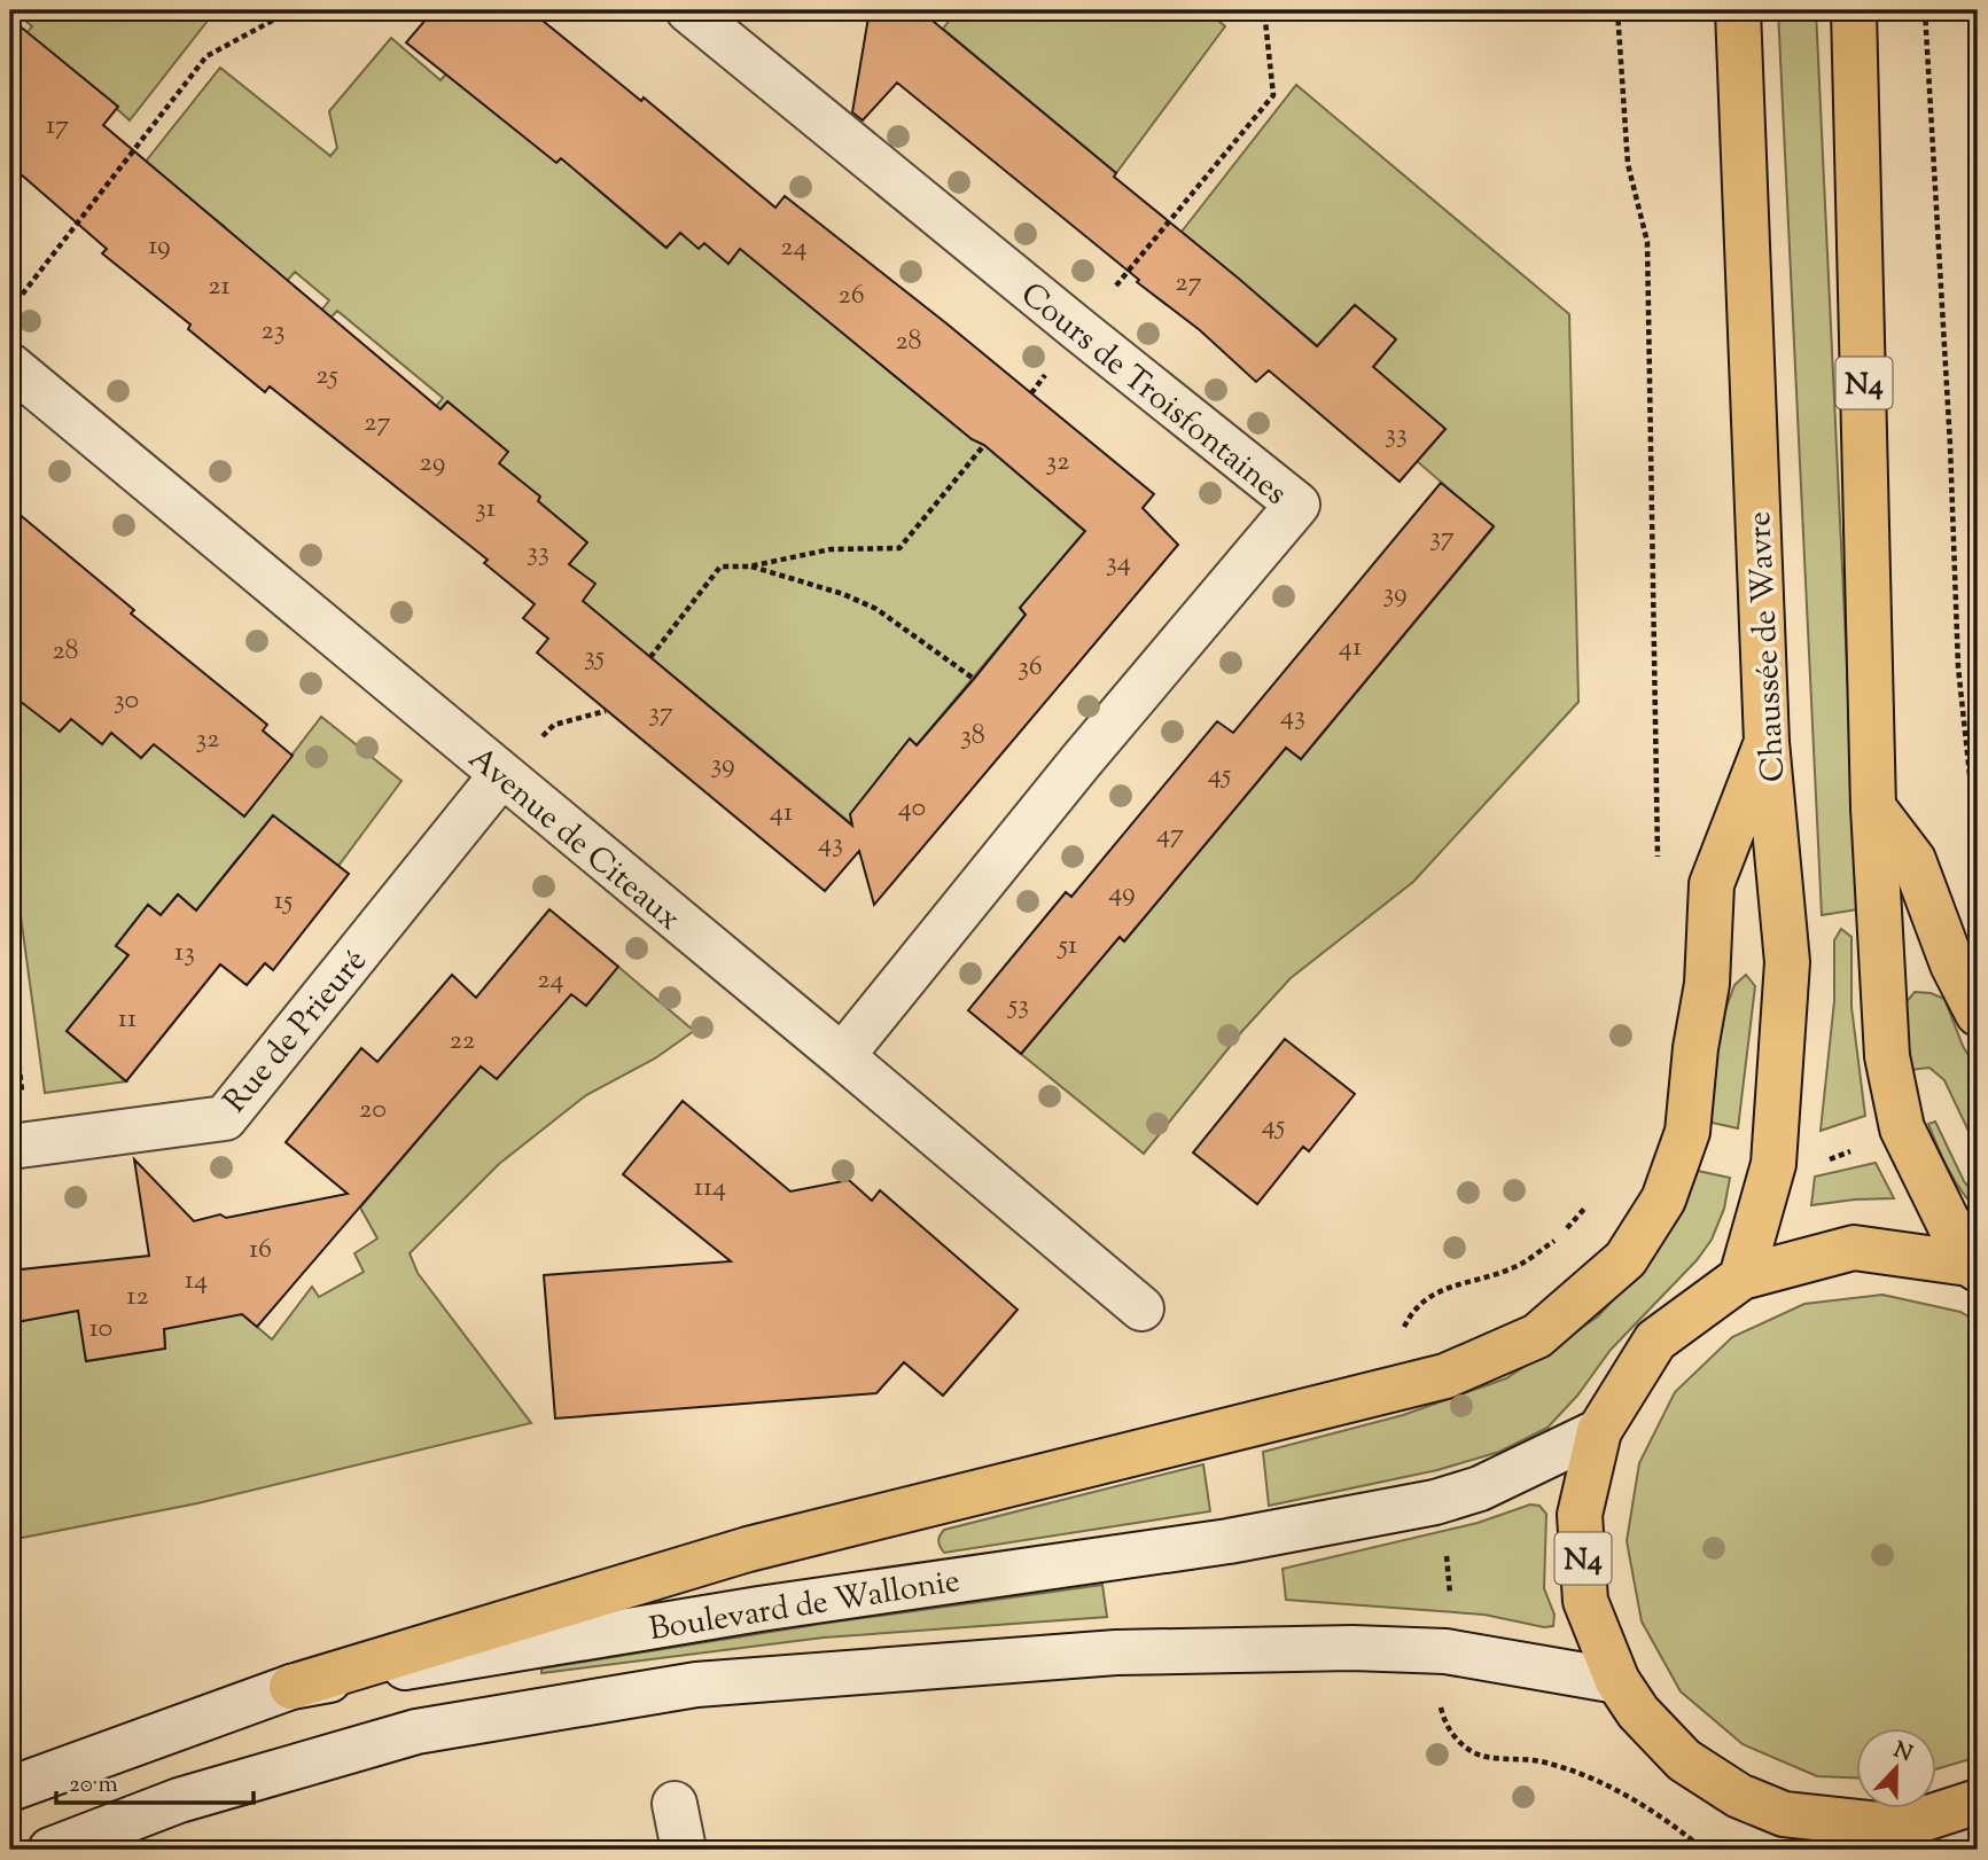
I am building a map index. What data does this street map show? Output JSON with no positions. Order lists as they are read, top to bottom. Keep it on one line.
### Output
{"streets":{"main road":["N4","Chaussée de Wavre"],"street":["Cours de Troisfontaines","Avenue de Citeaux","Rue de Prieuré","Boulevard de Wallonie"]},"crossings":[["N4","Chaussée de Wavre"],["N4","Boulevard de Wallonie"],["Cours de Troisfontaines","Avenue de Citeaux"],["Avenue de Citeaux","Rue de Prieuré"]],"house_numbers":["17","19","24","27","21","26","23","28","25","27","33","32","29","31","37","33","34","39","41","28","35","36","30","37","43","38","32","39","45","40","41","47","43","49","15","51","13","24","53","11","22","20","45","114","16","14","12","10"],"scale_bar":"20 m","north":"top"}
